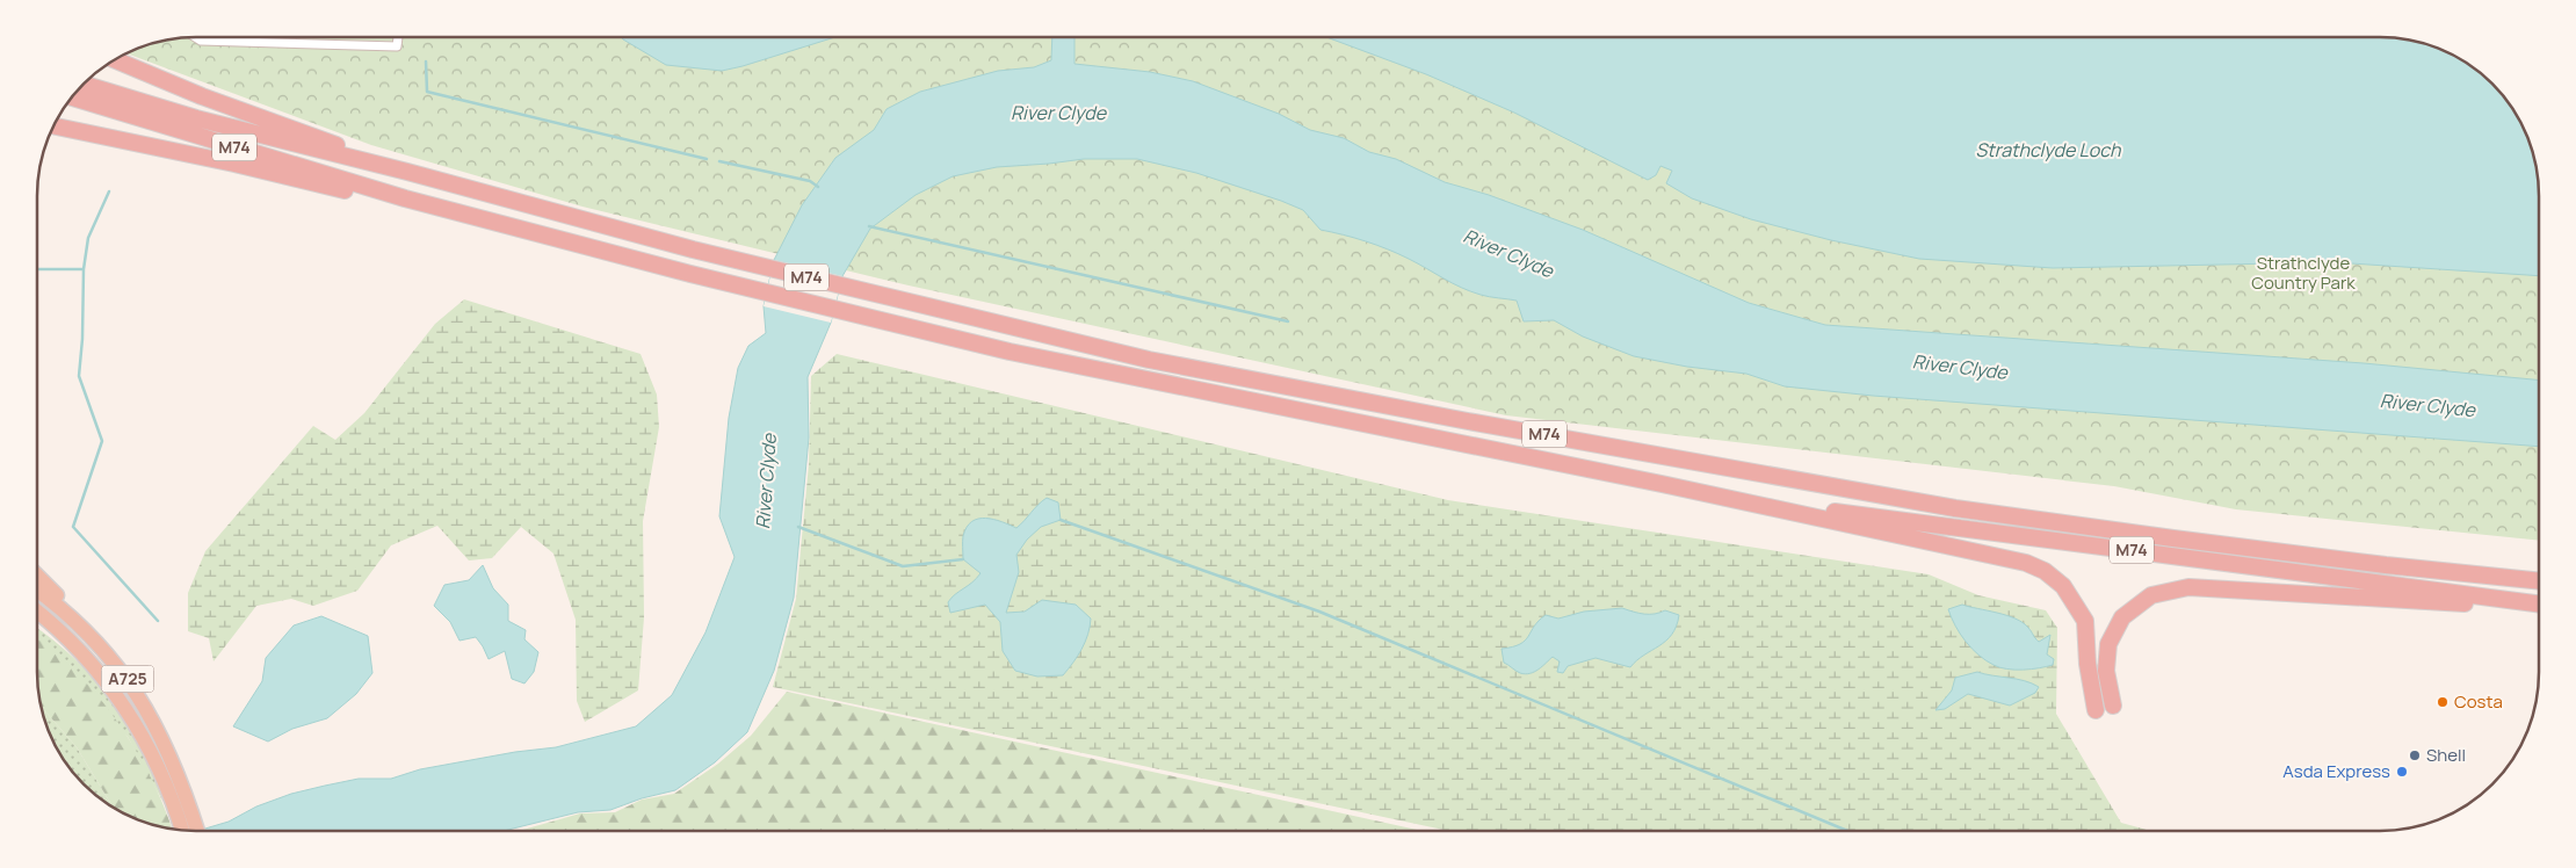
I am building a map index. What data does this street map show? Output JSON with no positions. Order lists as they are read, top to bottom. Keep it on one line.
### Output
{"streets":{"highway":["M74","A725"]},"water":["River Clyde","Strathclyde Loch"],"parks":["Strathclyde Country Park"],"places":["Costa","Shell","Asda Express"]}
